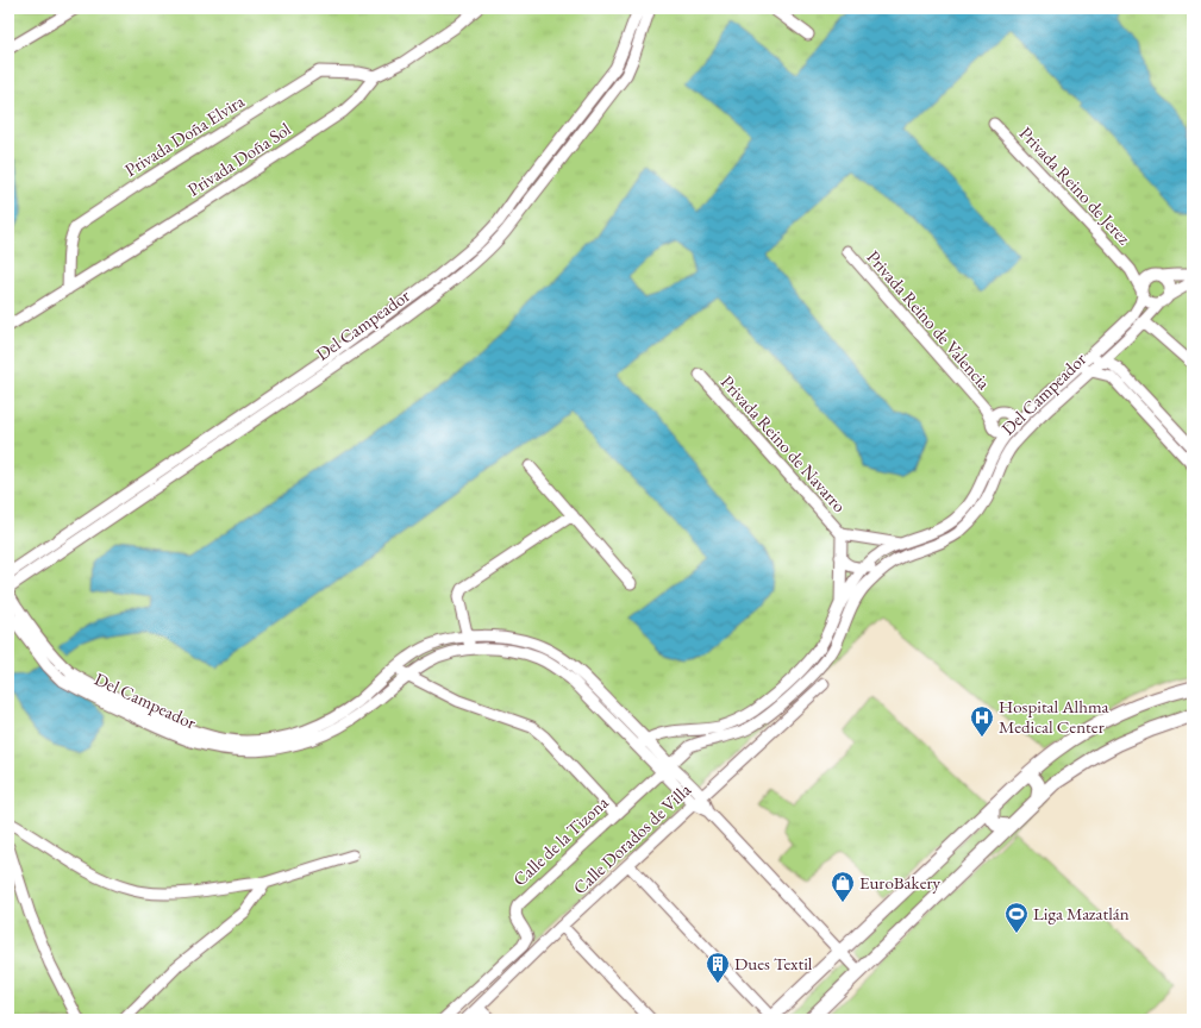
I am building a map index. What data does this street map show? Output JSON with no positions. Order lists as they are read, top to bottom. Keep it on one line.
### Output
{"streets":{"street":["Privada Doña Elvira","Privada Doña Sol","Privada Reino de Jerez","Privada Reino de Valencia","Del Campeador","Privada Reino de Navarro","Calle Dorados de Villa","Calle de la Tizona"]},"crossings":[["Privada Doña Elvira","Privada Doña Sol"],["Privada Reino de Jerez","Del Campeador"],["Privada Reino de Valencia","Del Campeador"],["Del Campeador","Calle de la Tizona"]],"places":{"hospital":["Hospital Alhma Medical Center"],"shop":["EuroBakery"],"sports":["Liga Mazatlán"],"building":["Dues Textil"]}}
